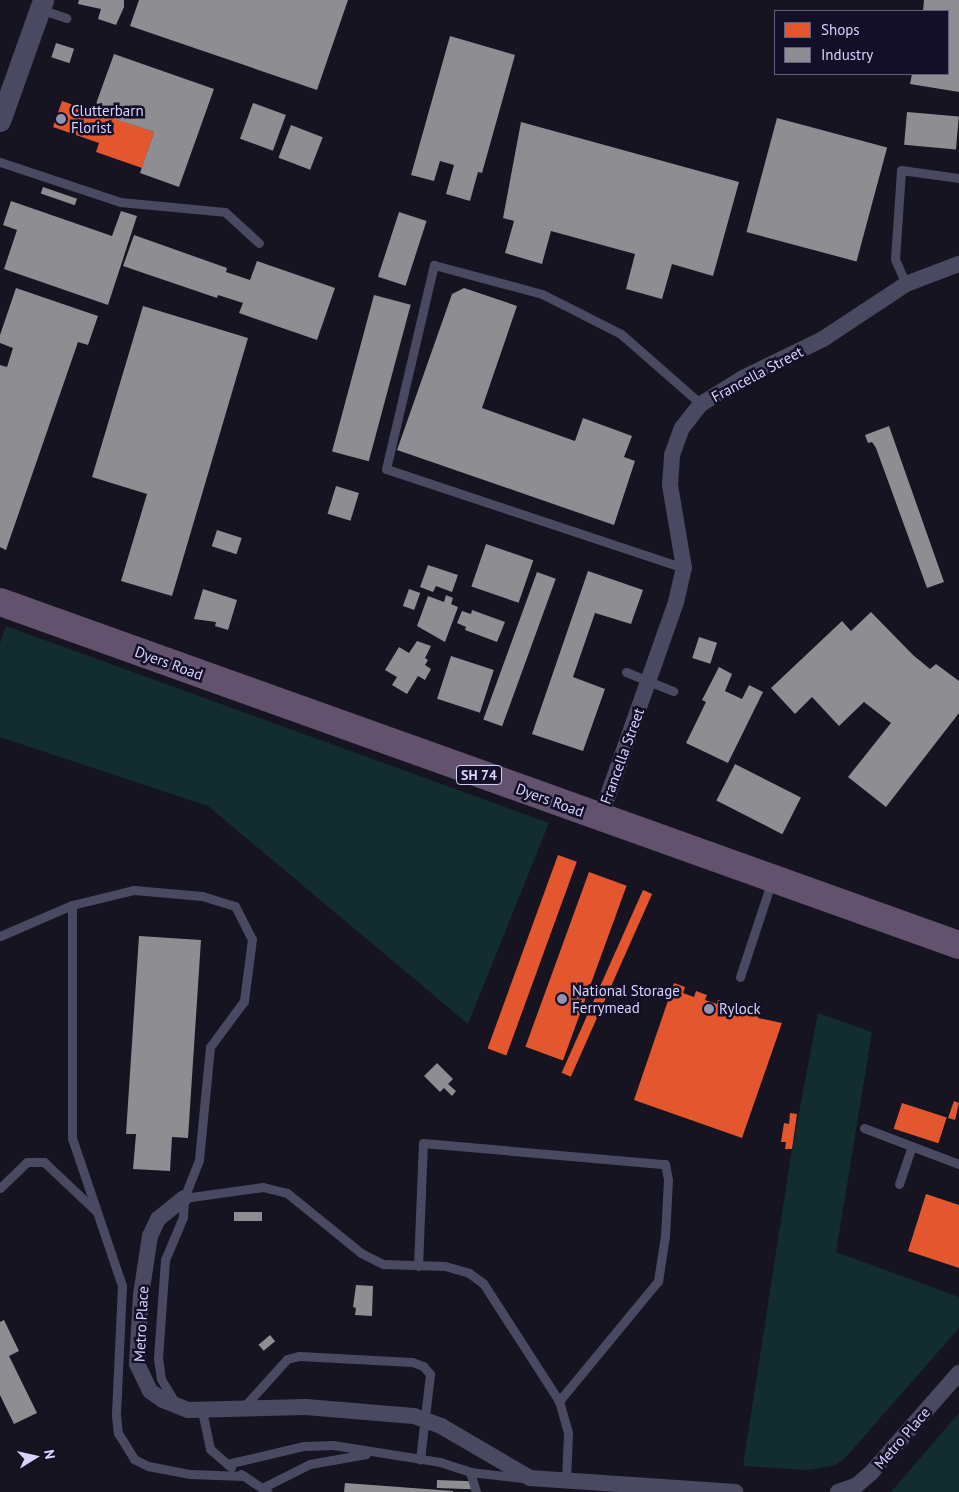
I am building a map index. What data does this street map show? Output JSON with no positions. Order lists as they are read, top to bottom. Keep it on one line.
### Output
{"streets":{"highway":["Dyers Road","SH 74"],"street":["Francella Street","Metro Place"]},"crossings":[["Francella Street","Dyers Road"]],"places":["Clutterbarn Florist","National Storage Ferrymead","Rylock"],"legend":["Shops","Industry"],"north":"right"}
